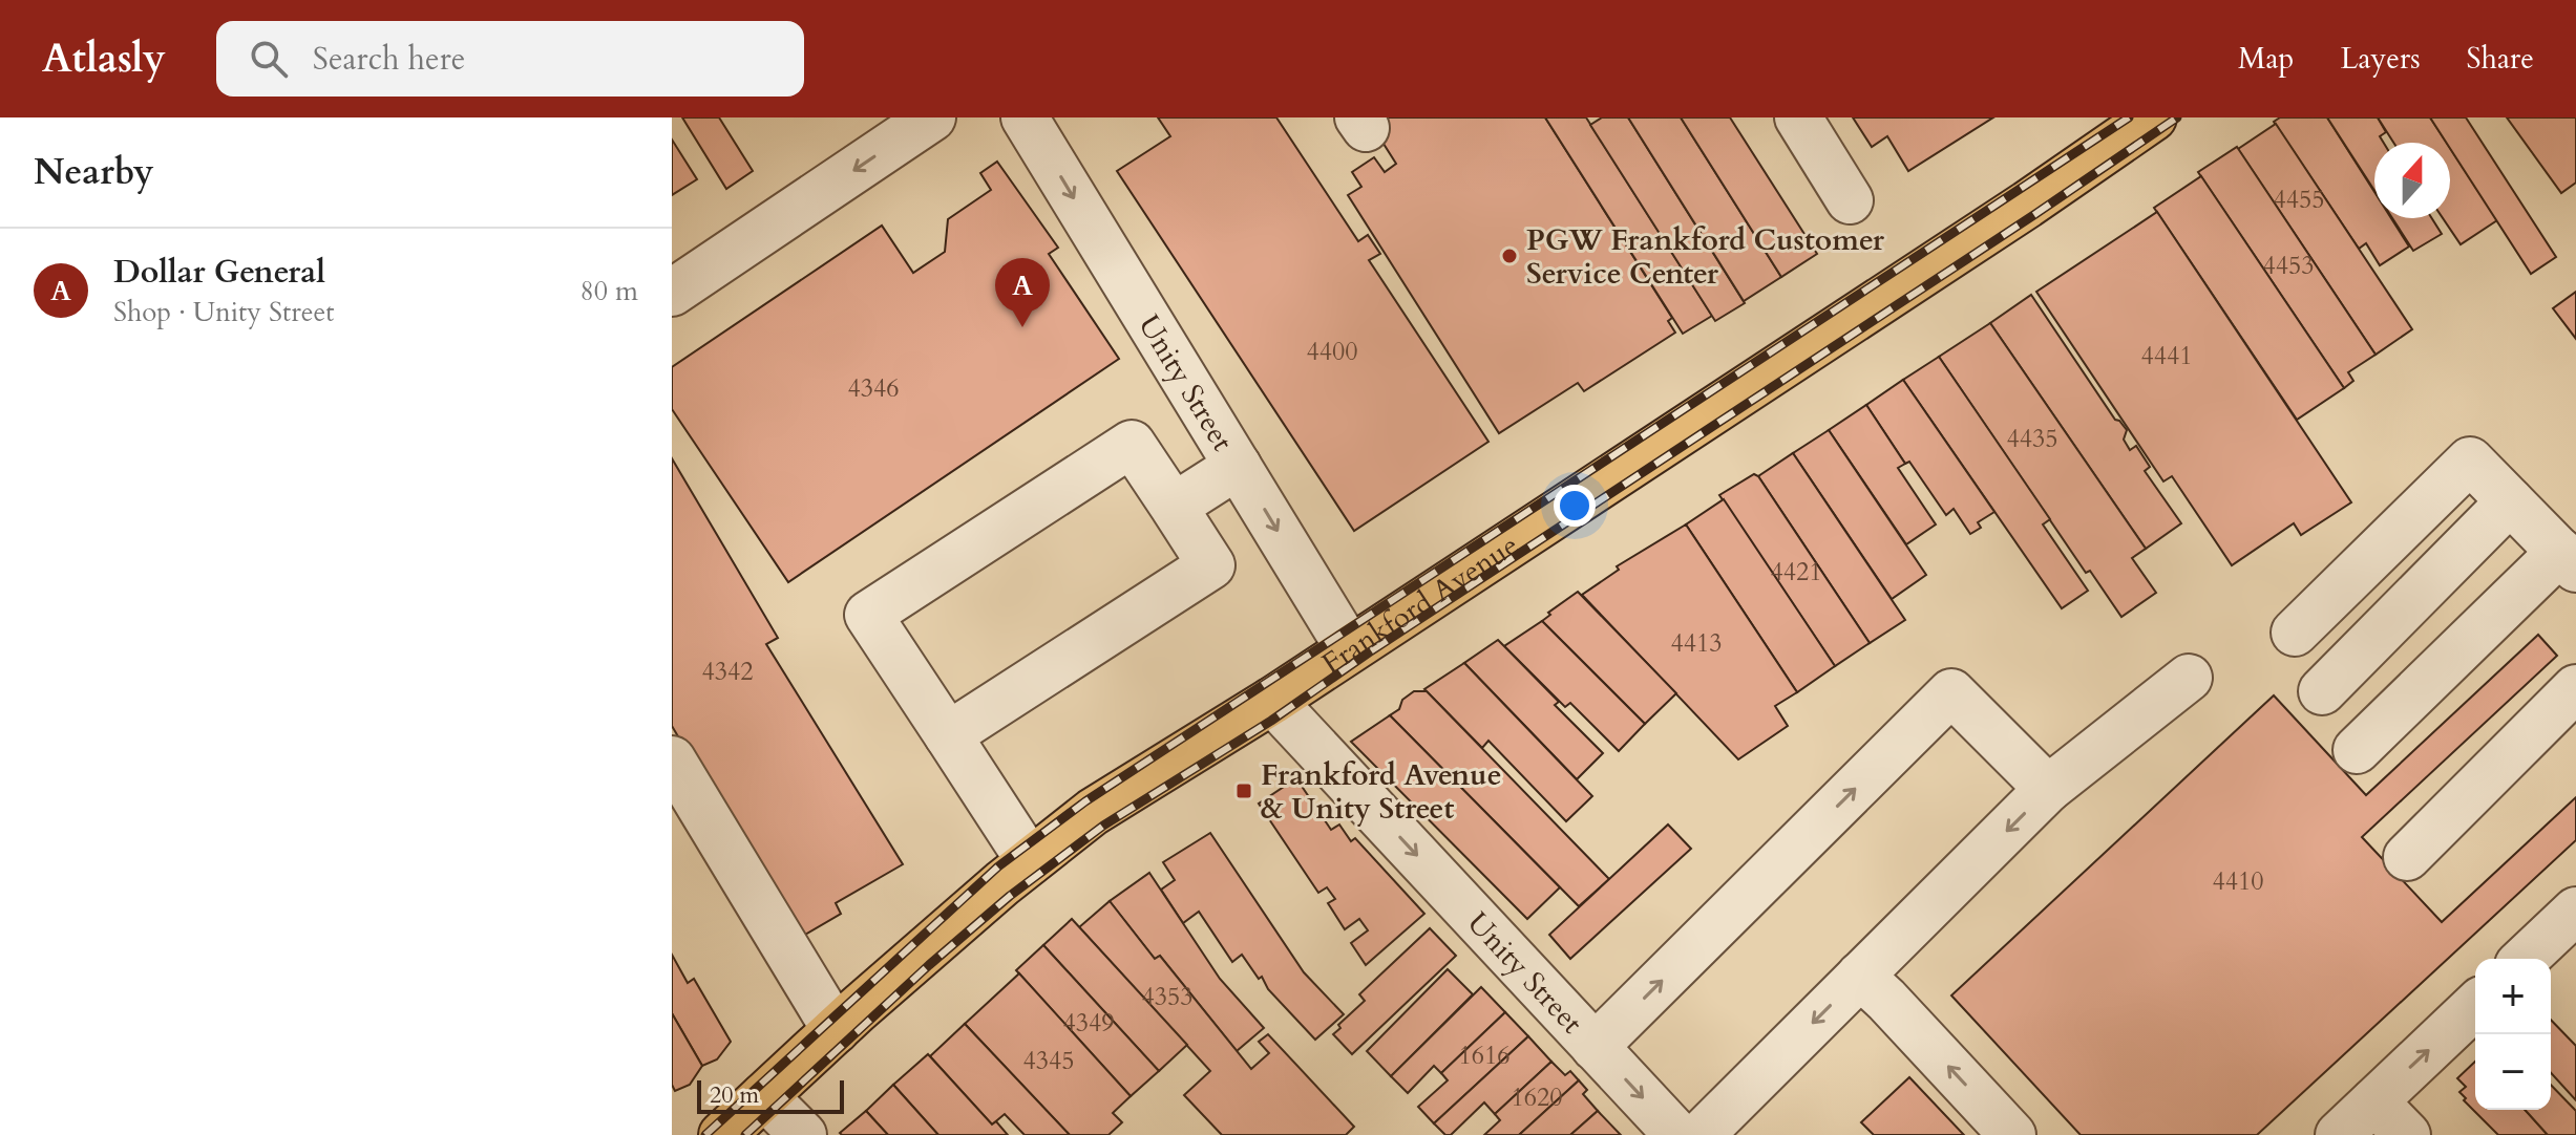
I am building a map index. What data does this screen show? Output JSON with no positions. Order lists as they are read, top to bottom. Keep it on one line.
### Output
{"streets":{"main road":["Frankford Avenue"],"street":["Unity Street"]},"crossings":[["Unity Street","Frankford Avenue"]],"one_way":["Unity Street"],"places":{"other":["PGW Frankford Customer Service Center"],"transit":["Frankford Avenue & Unity Street"]},"house_numbers":["4455","4453","4400","4441","4346","4435","4421","4413","4342","4410","4353","4349","1616","4345","1620"],"scale_bar":"20 m","north":"top","page":{"header":"Atlasly","search":"Search here","nav":["Map","Layers","Share"],"heading":"Nearby","list":[{"mark":"A","name":"Dollar General","note":"Shop · Unity Street","value":"80 m"}],"pins":"A","map_buttons":["+","−"],"scale":"20 m"}}
